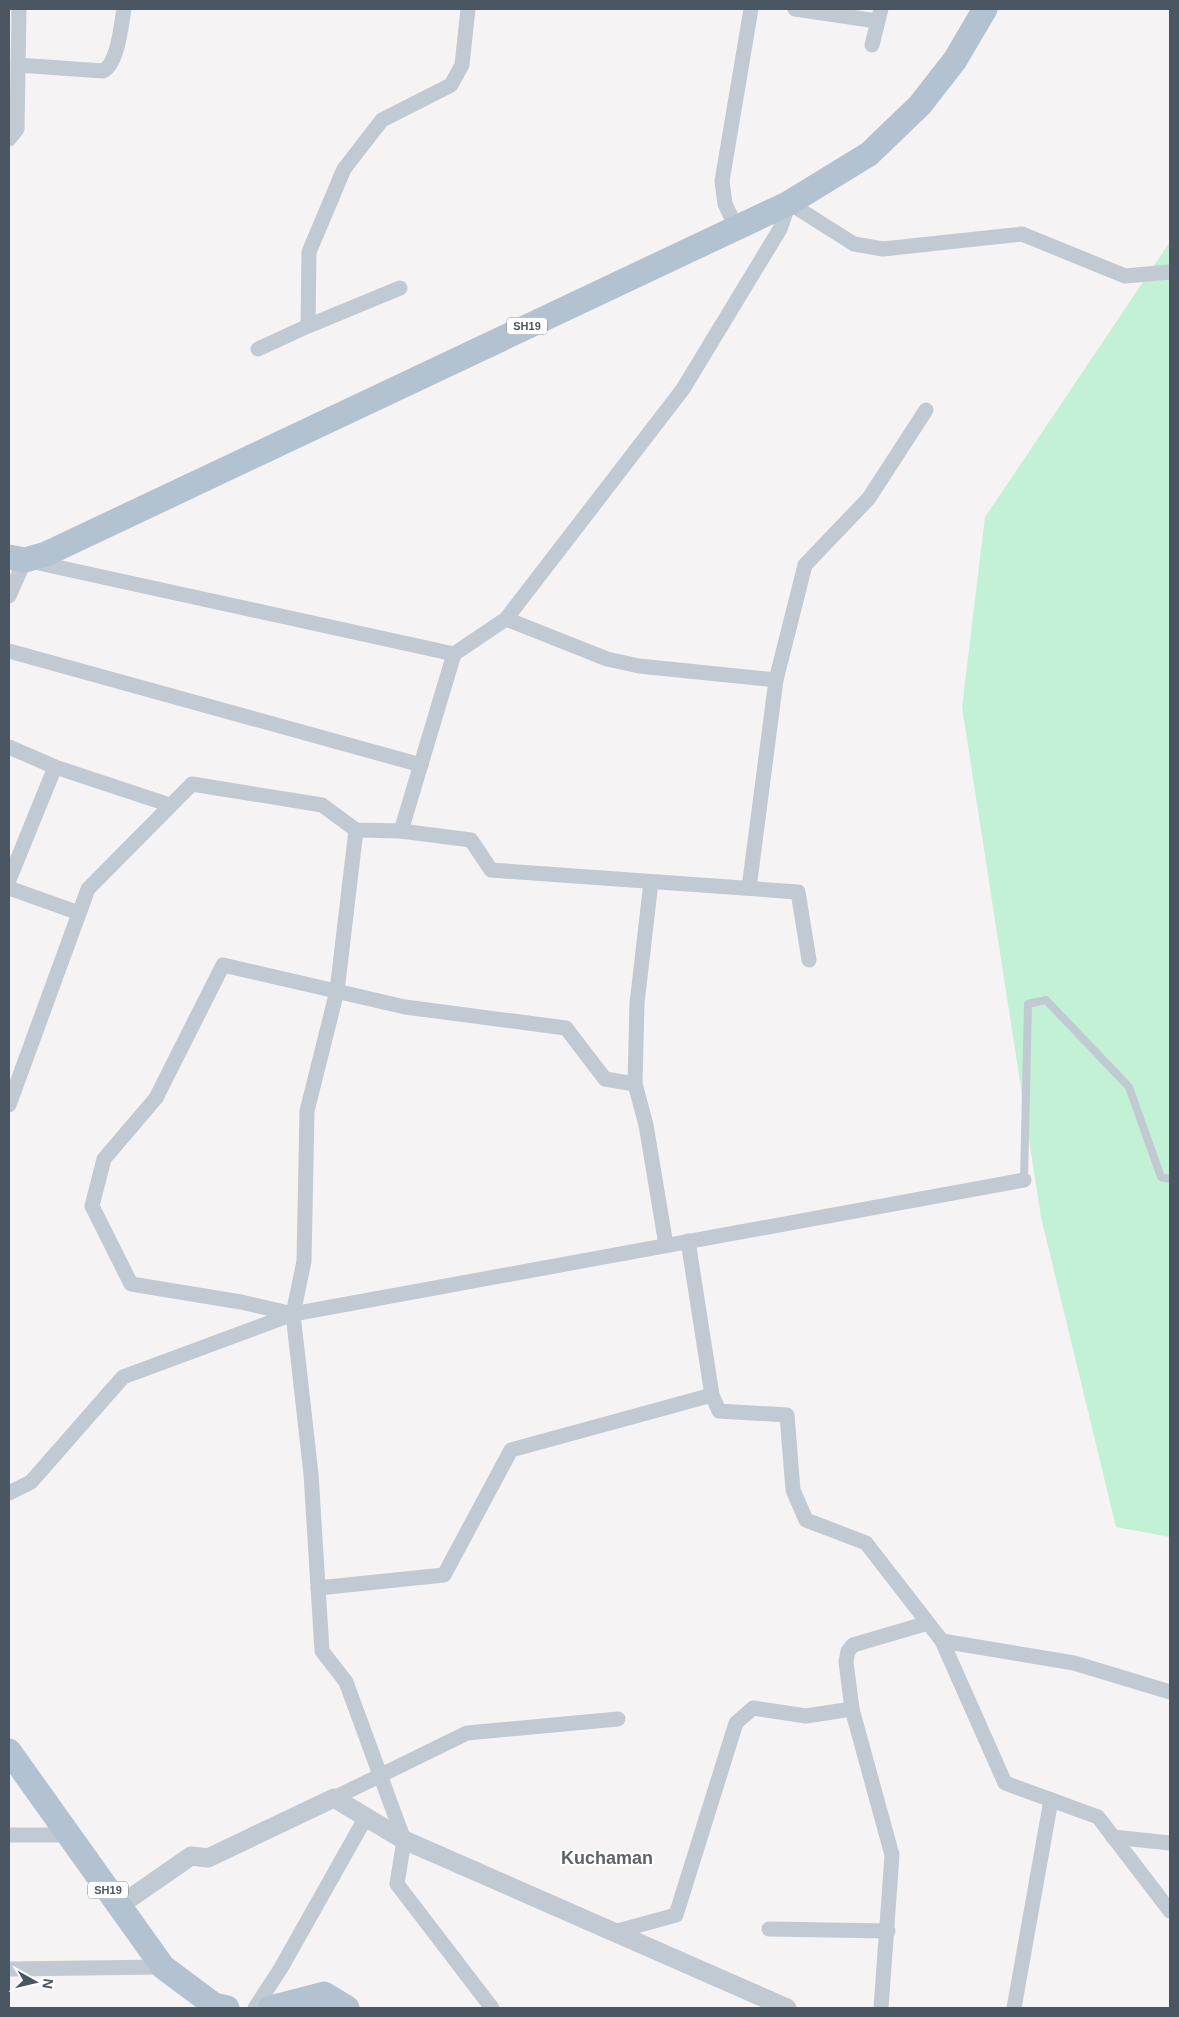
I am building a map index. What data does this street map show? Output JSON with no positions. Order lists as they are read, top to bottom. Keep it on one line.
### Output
{"streets":{"main road":["SH19"]},"districts":["Kuchaman"],"north":"right"}
